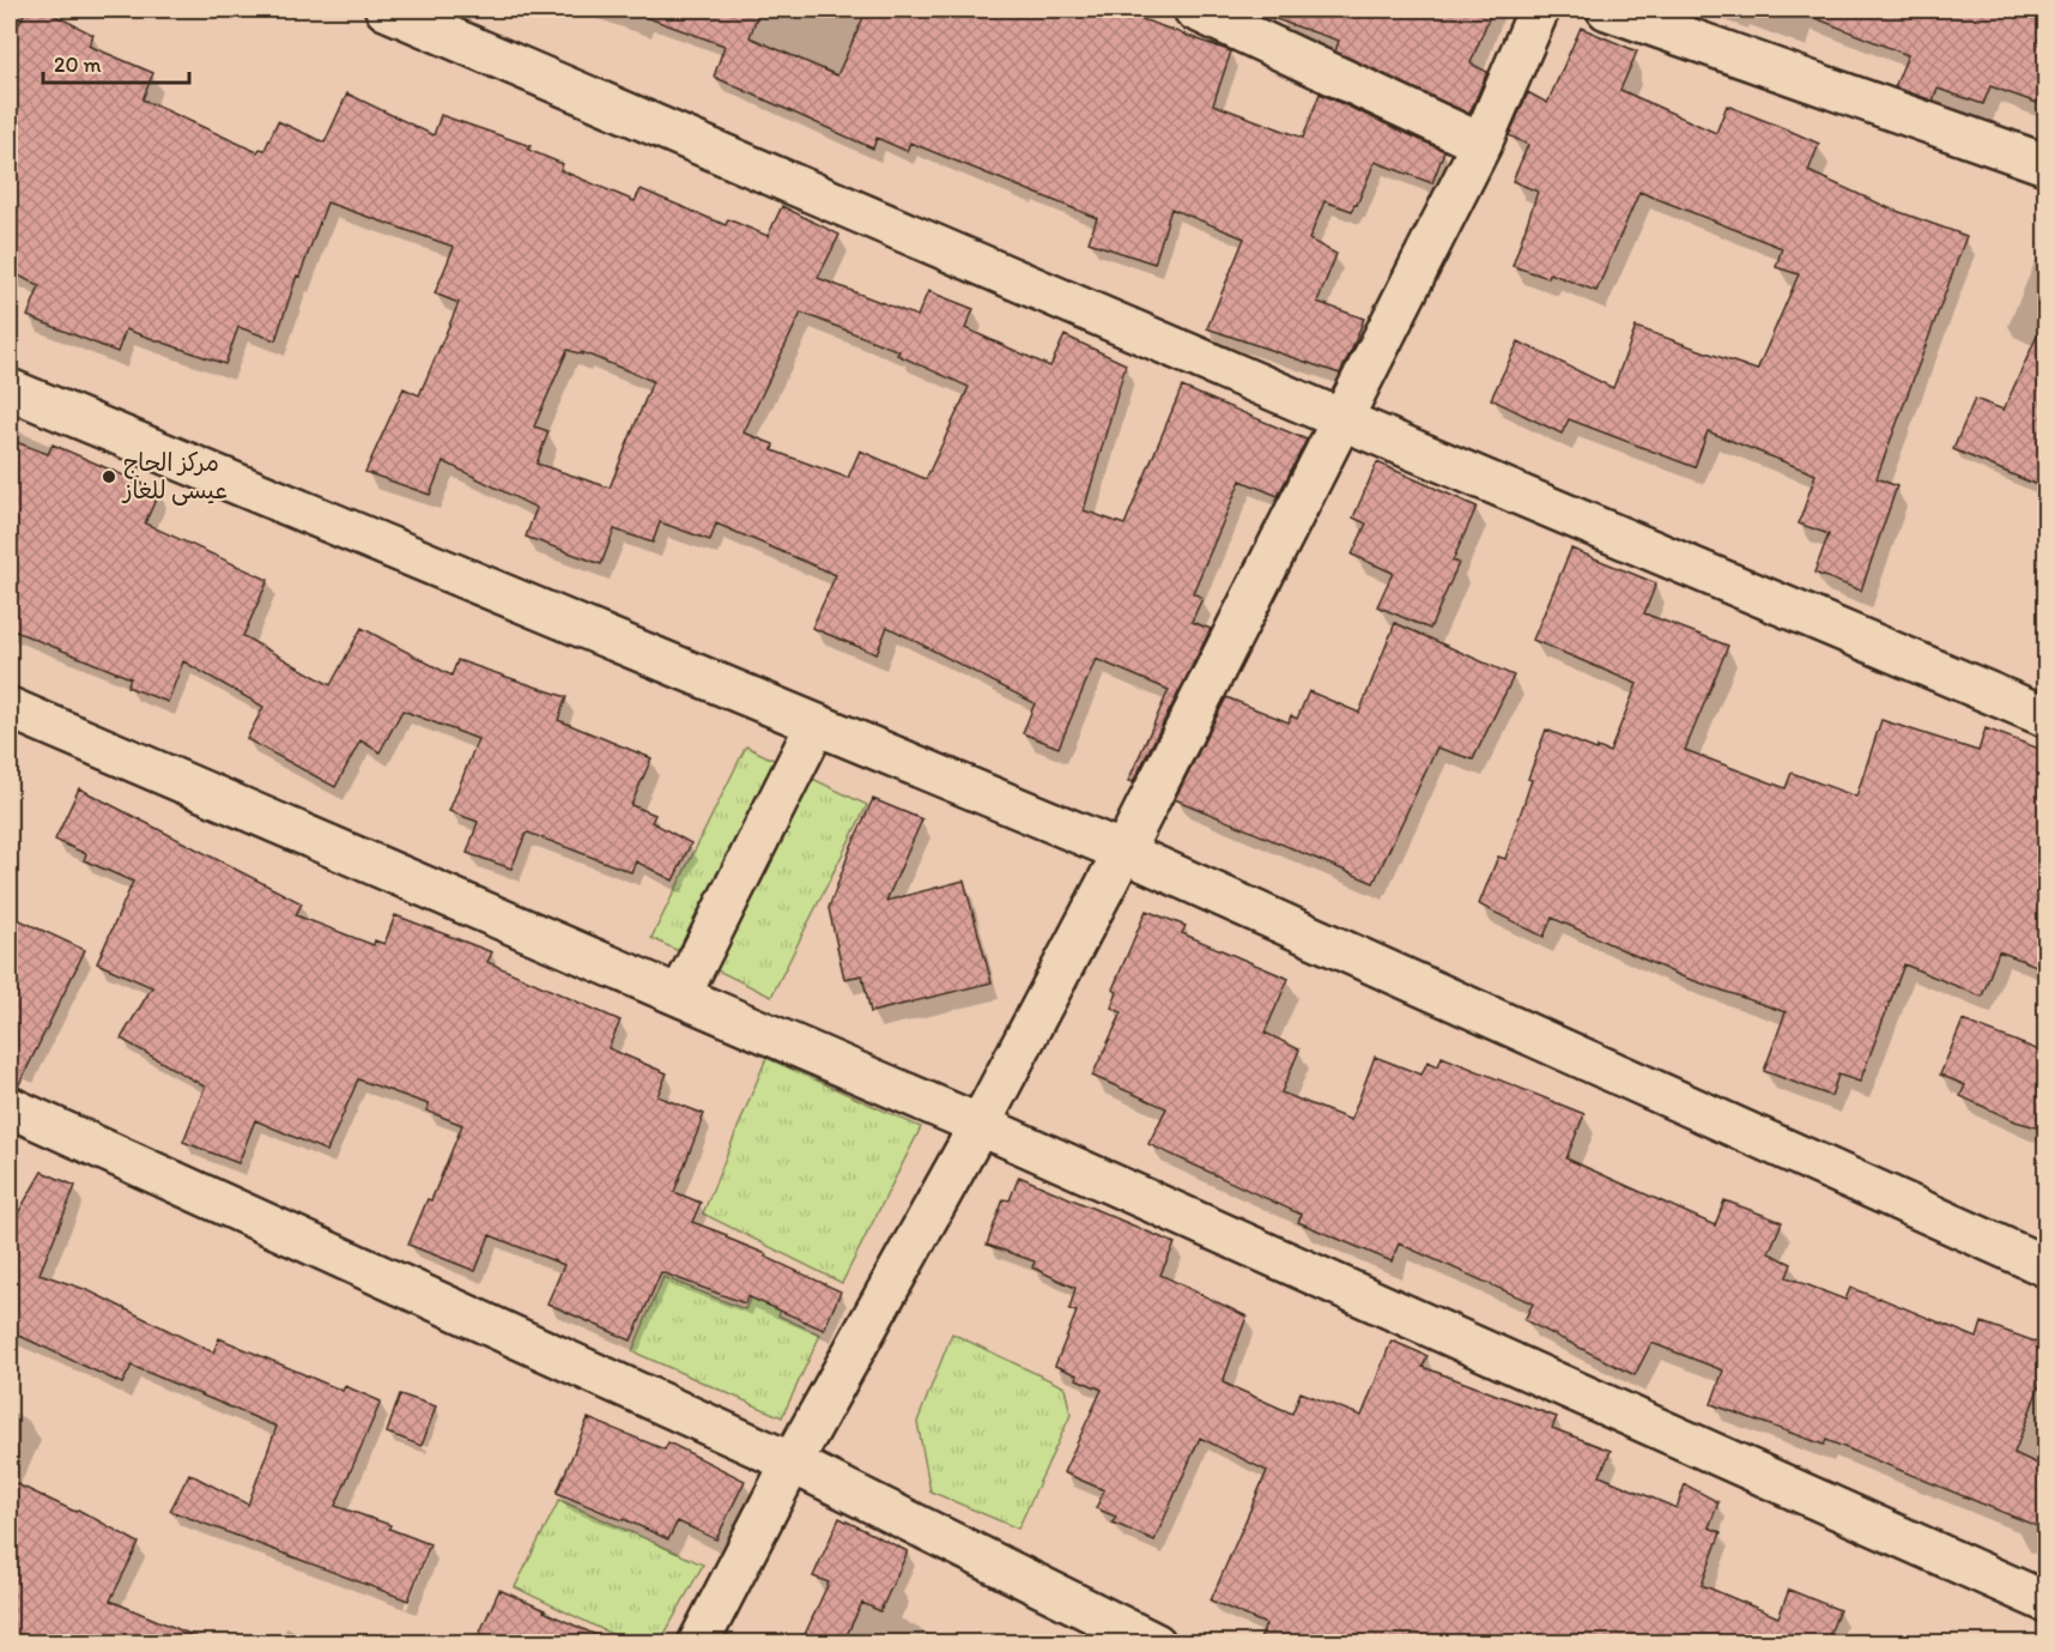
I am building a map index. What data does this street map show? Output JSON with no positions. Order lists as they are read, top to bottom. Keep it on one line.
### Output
{"places":["مركز الحاج عيسى للغاز"],"scale_bar":"20 m"}
